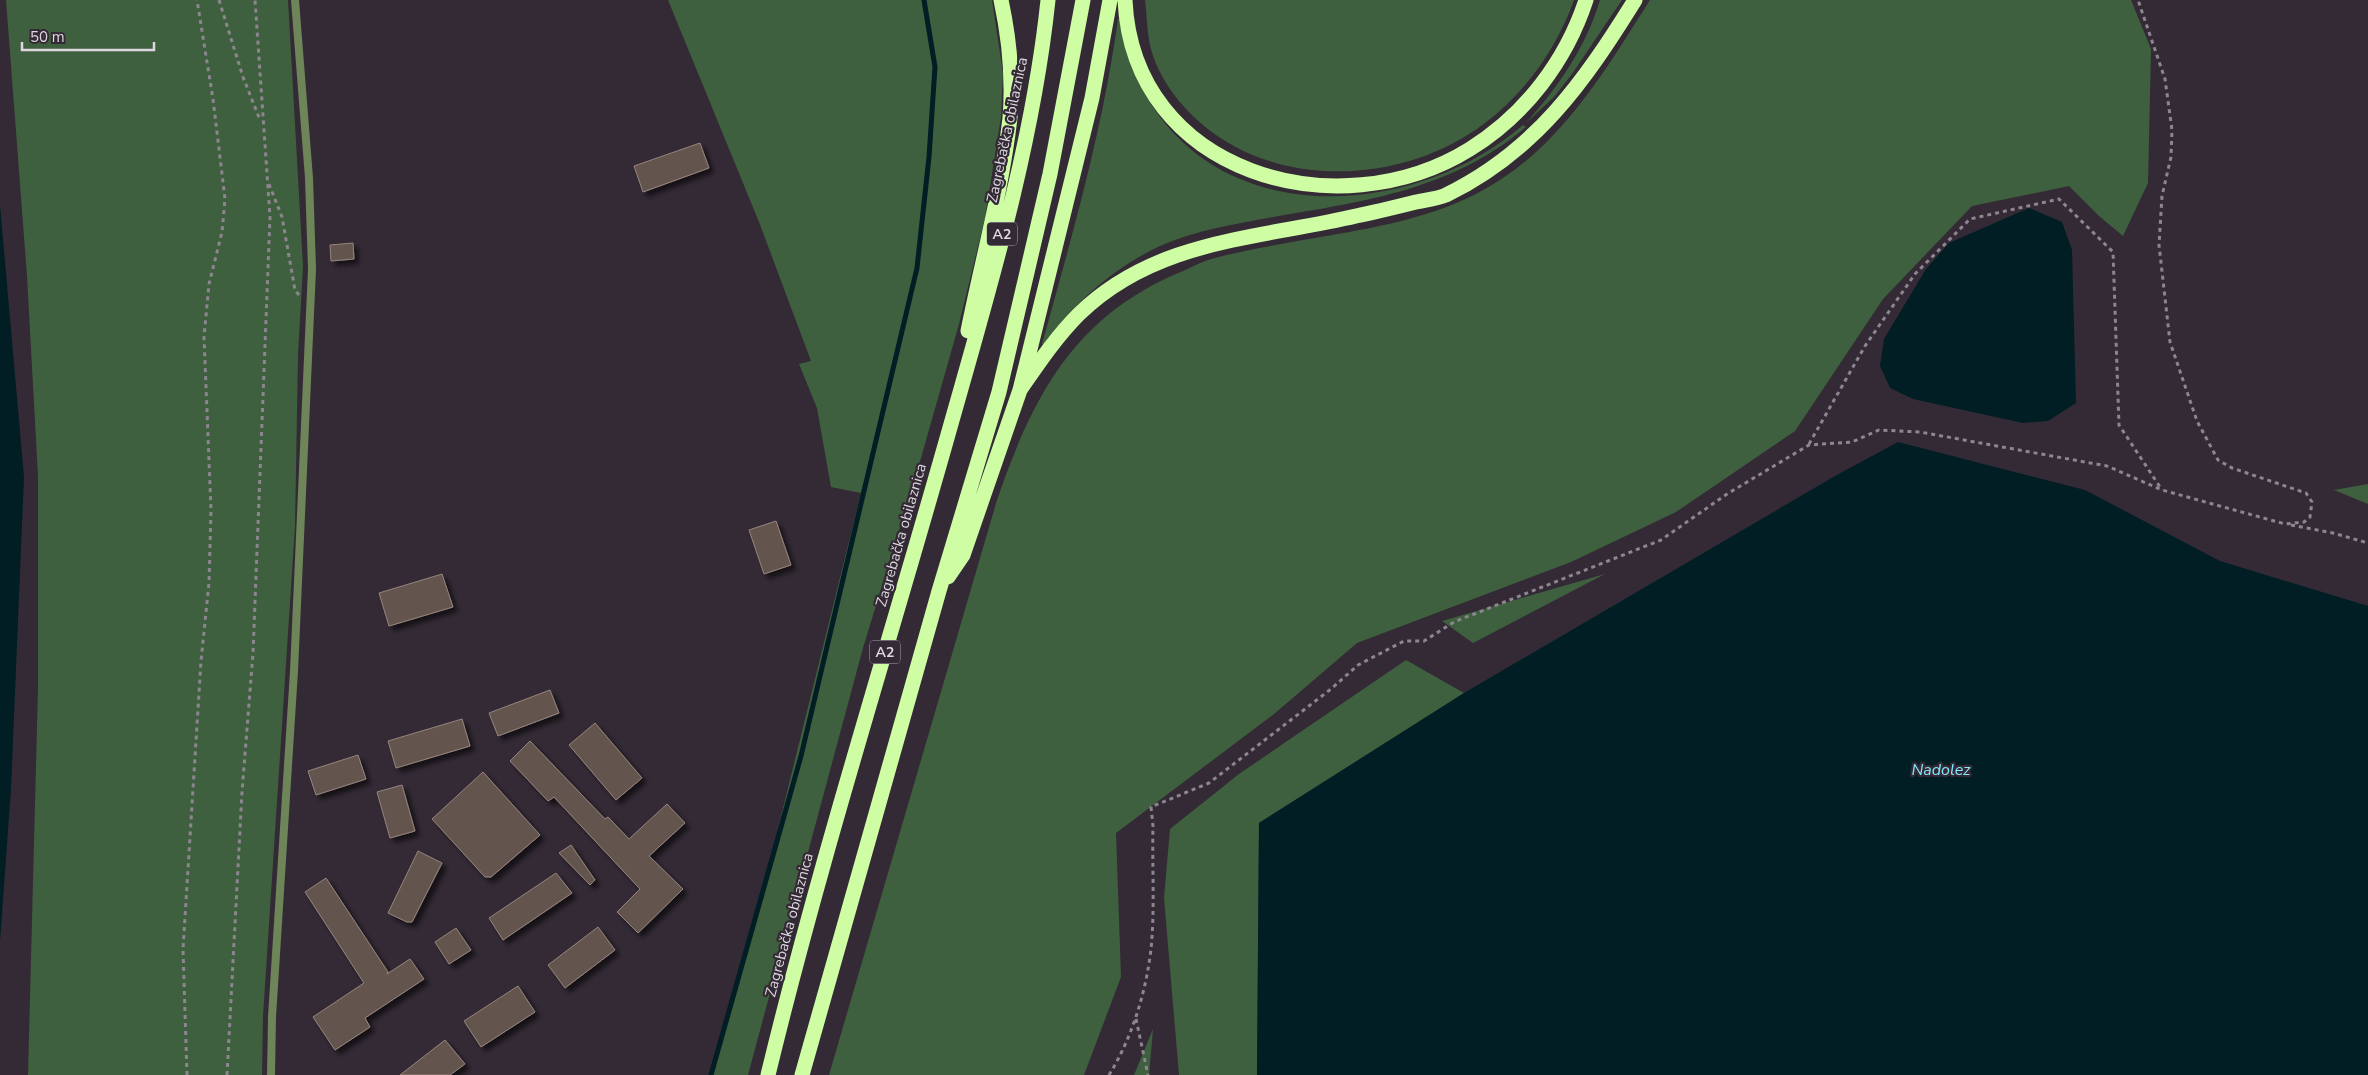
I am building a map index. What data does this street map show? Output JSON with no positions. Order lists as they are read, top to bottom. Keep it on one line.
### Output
{"streets":{"highway":["Zagrebačka obilaznica","A2"]},"water":["Nadolez"],"scale_bar":"50 m"}
